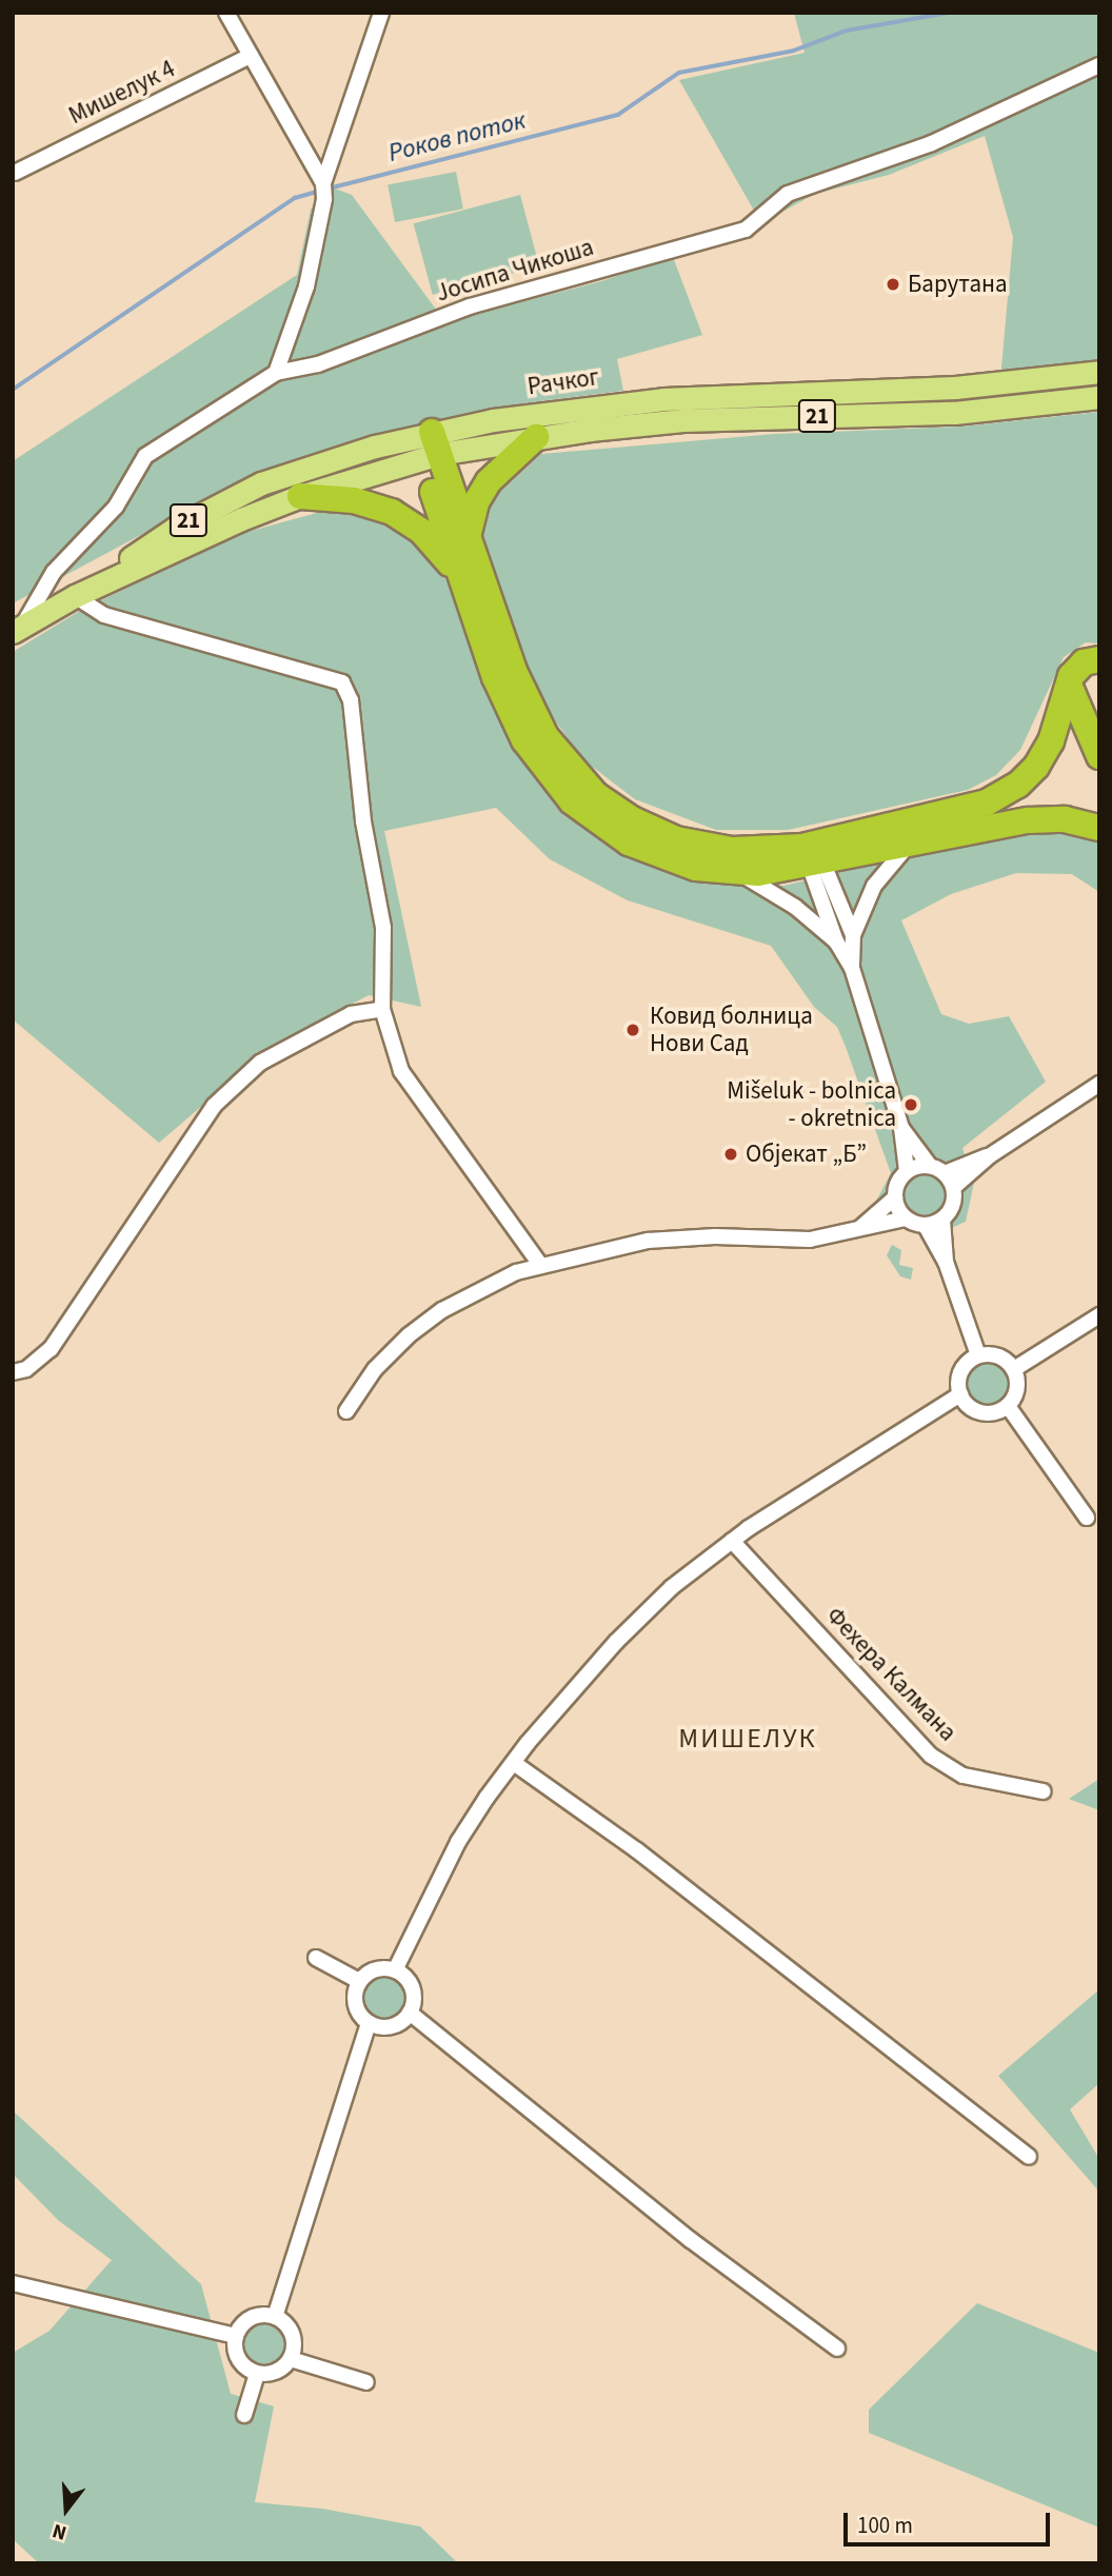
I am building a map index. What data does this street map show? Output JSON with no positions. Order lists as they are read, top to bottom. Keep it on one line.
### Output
{"streets":{"main road":["Рачког","21"],"street":["Мишелук 4","Јосипа Чикоша","Фехера Калмана"]},"crossings":[["Јосипа Чикоша","Рачког"]],"districts":["МИШЕЛУК"],"water":["Роков поток"],"places":["Барутана","Ковид болница Нови Сад","Mišeluk - bolnica - okretnica","Објекат „Б”"],"scale_bar":"100 m","north":"bottom"}
